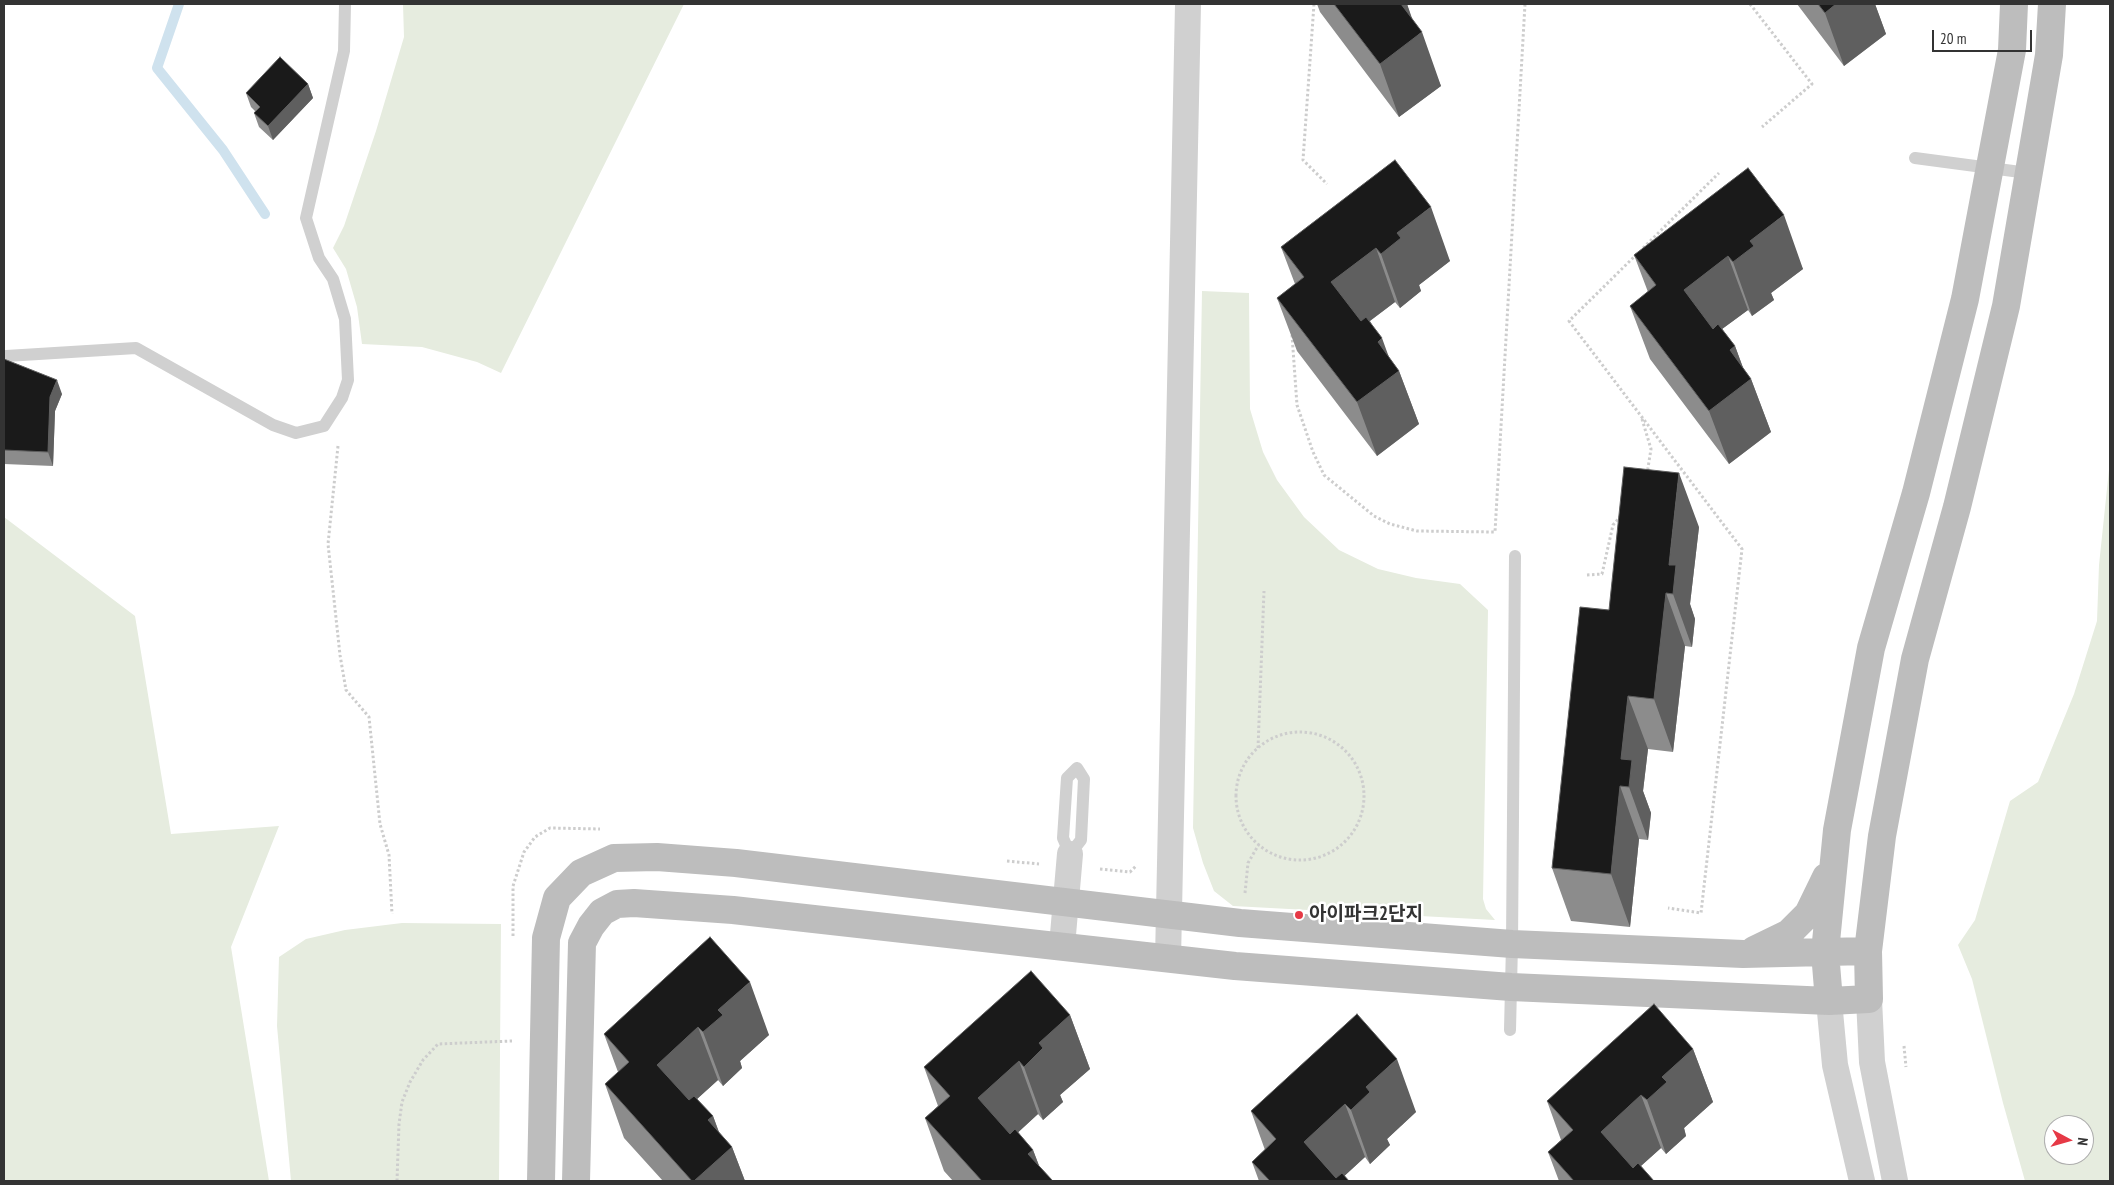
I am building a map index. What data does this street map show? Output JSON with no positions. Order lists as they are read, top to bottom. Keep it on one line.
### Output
{"places":["아이파크2단지"],"scale_bar":"20 m","north":"right"}
